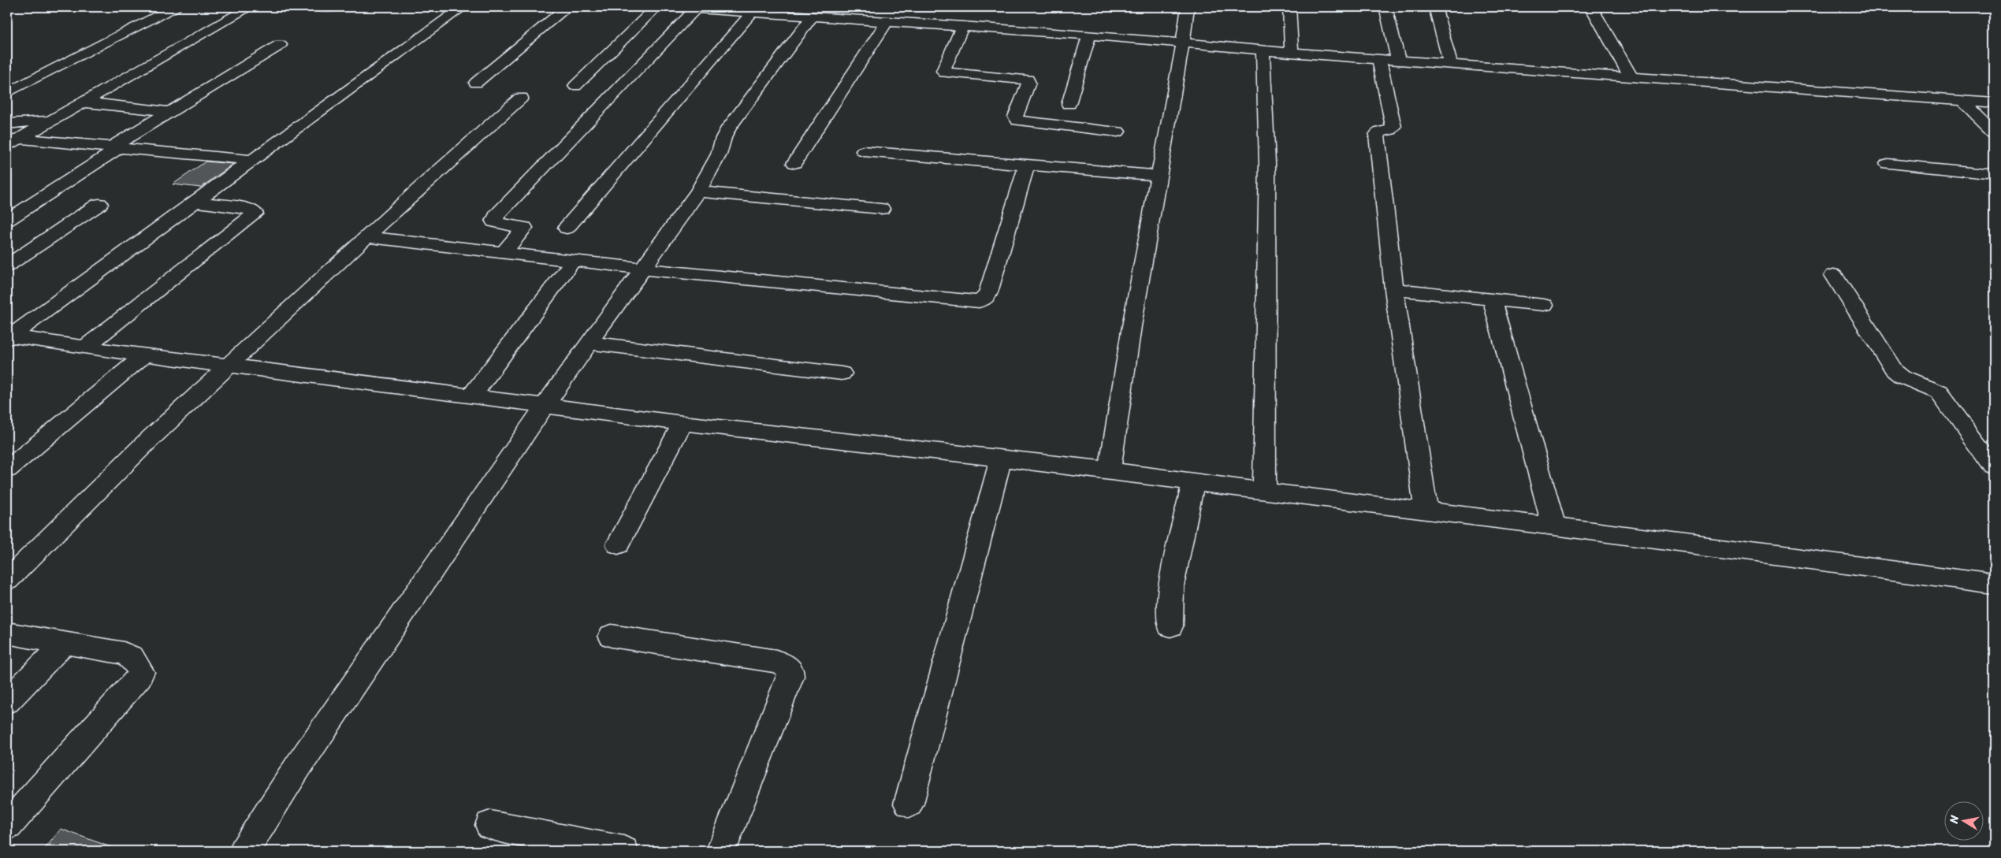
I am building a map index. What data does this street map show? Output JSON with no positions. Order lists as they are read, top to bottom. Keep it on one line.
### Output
{"north":"left"}
